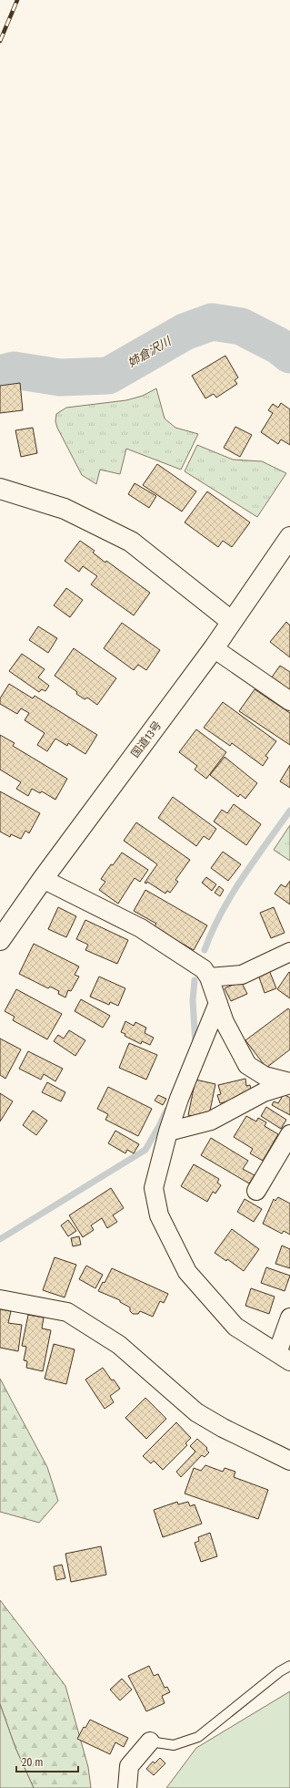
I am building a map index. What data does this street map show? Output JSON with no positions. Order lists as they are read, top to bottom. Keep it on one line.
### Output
{"streets":{"main road":["国道13号"]},"water":["姉倉沢川"],"scale_bar":"20 m"}
